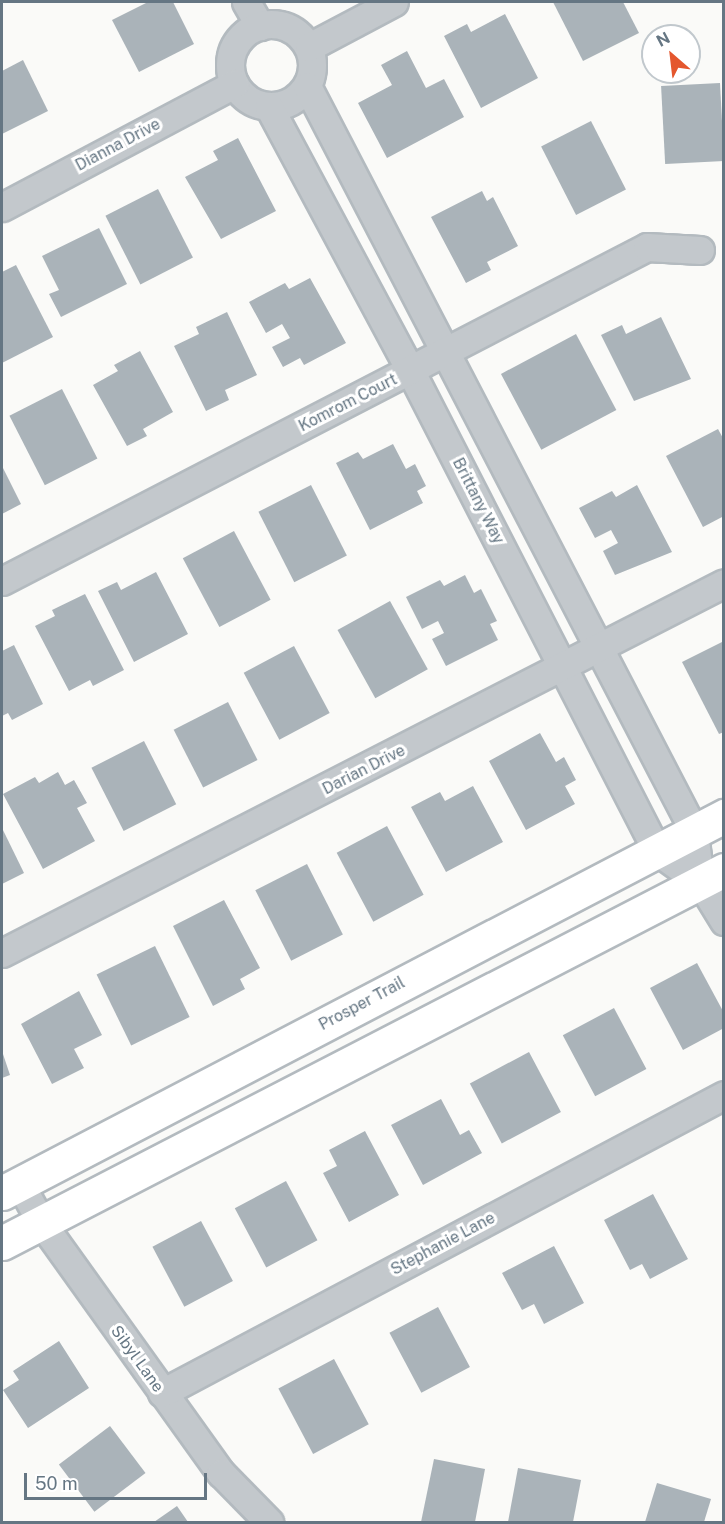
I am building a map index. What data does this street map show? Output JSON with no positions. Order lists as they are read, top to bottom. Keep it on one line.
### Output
{"streets":{"main road":["Prosper Trail"],"street":["Dianna Drive","Komrom Court","Brittany Way","Darian Drive","Stephanie Lane","Sibyl Lane"]},"crossings":[["Dianna Drive","Brittany Way"],["Komrom Court","Brittany Way"],["Brittany Way","Darian Drive"],["Brittany Way","Prosper Trail"],["Prosper Trail","Sibyl Lane"],["Stephanie Lane","Sibyl Lane"]],"scale_bar":"50 m","north":"top left"}
